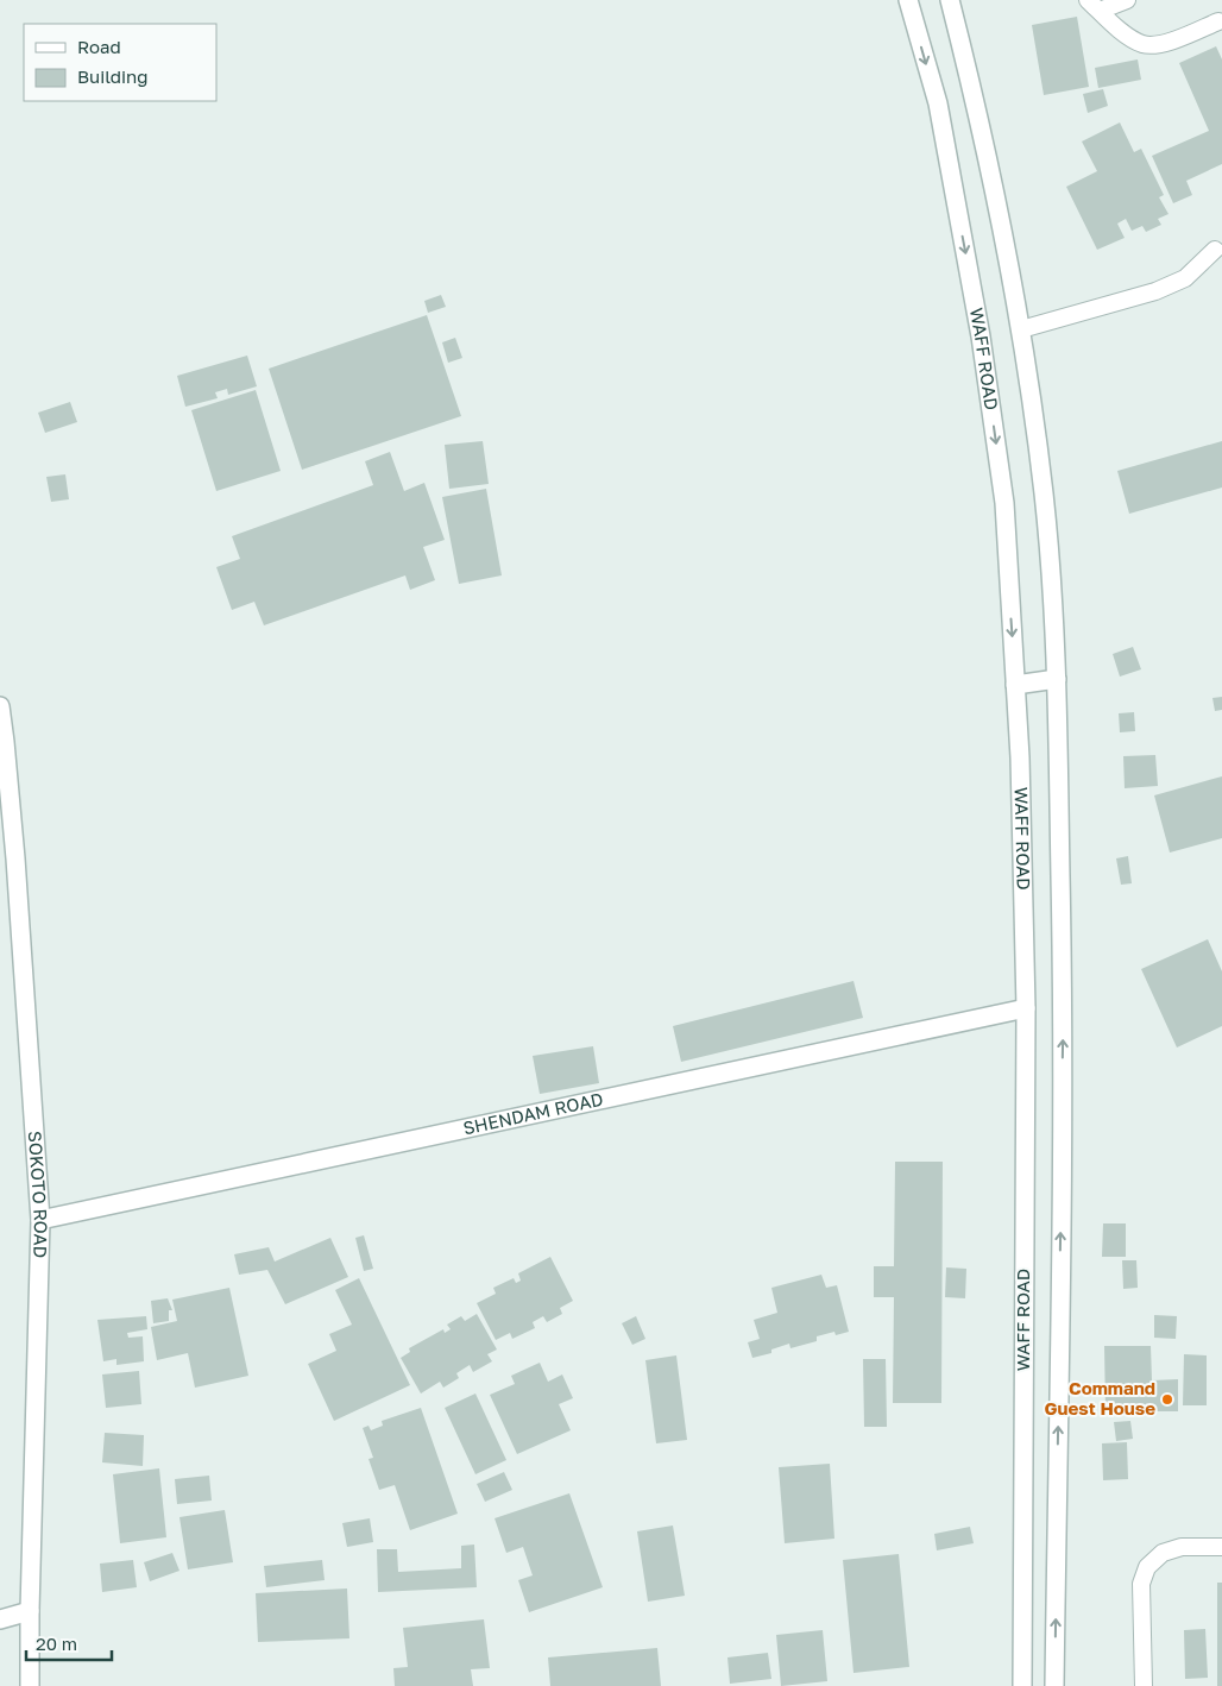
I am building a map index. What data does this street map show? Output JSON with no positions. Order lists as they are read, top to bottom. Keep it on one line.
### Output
{"streets":{"street":["WAFF ROAD","SHENDAM ROAD","SOKOTO ROAD"]},"crossings":[["WAFF ROAD","SHENDAM ROAD"],["SHENDAM ROAD","SOKOTO ROAD"]],"places":["Command Guest House"],"legend":["Road","Building"],"scale_bar":"20 m"}
